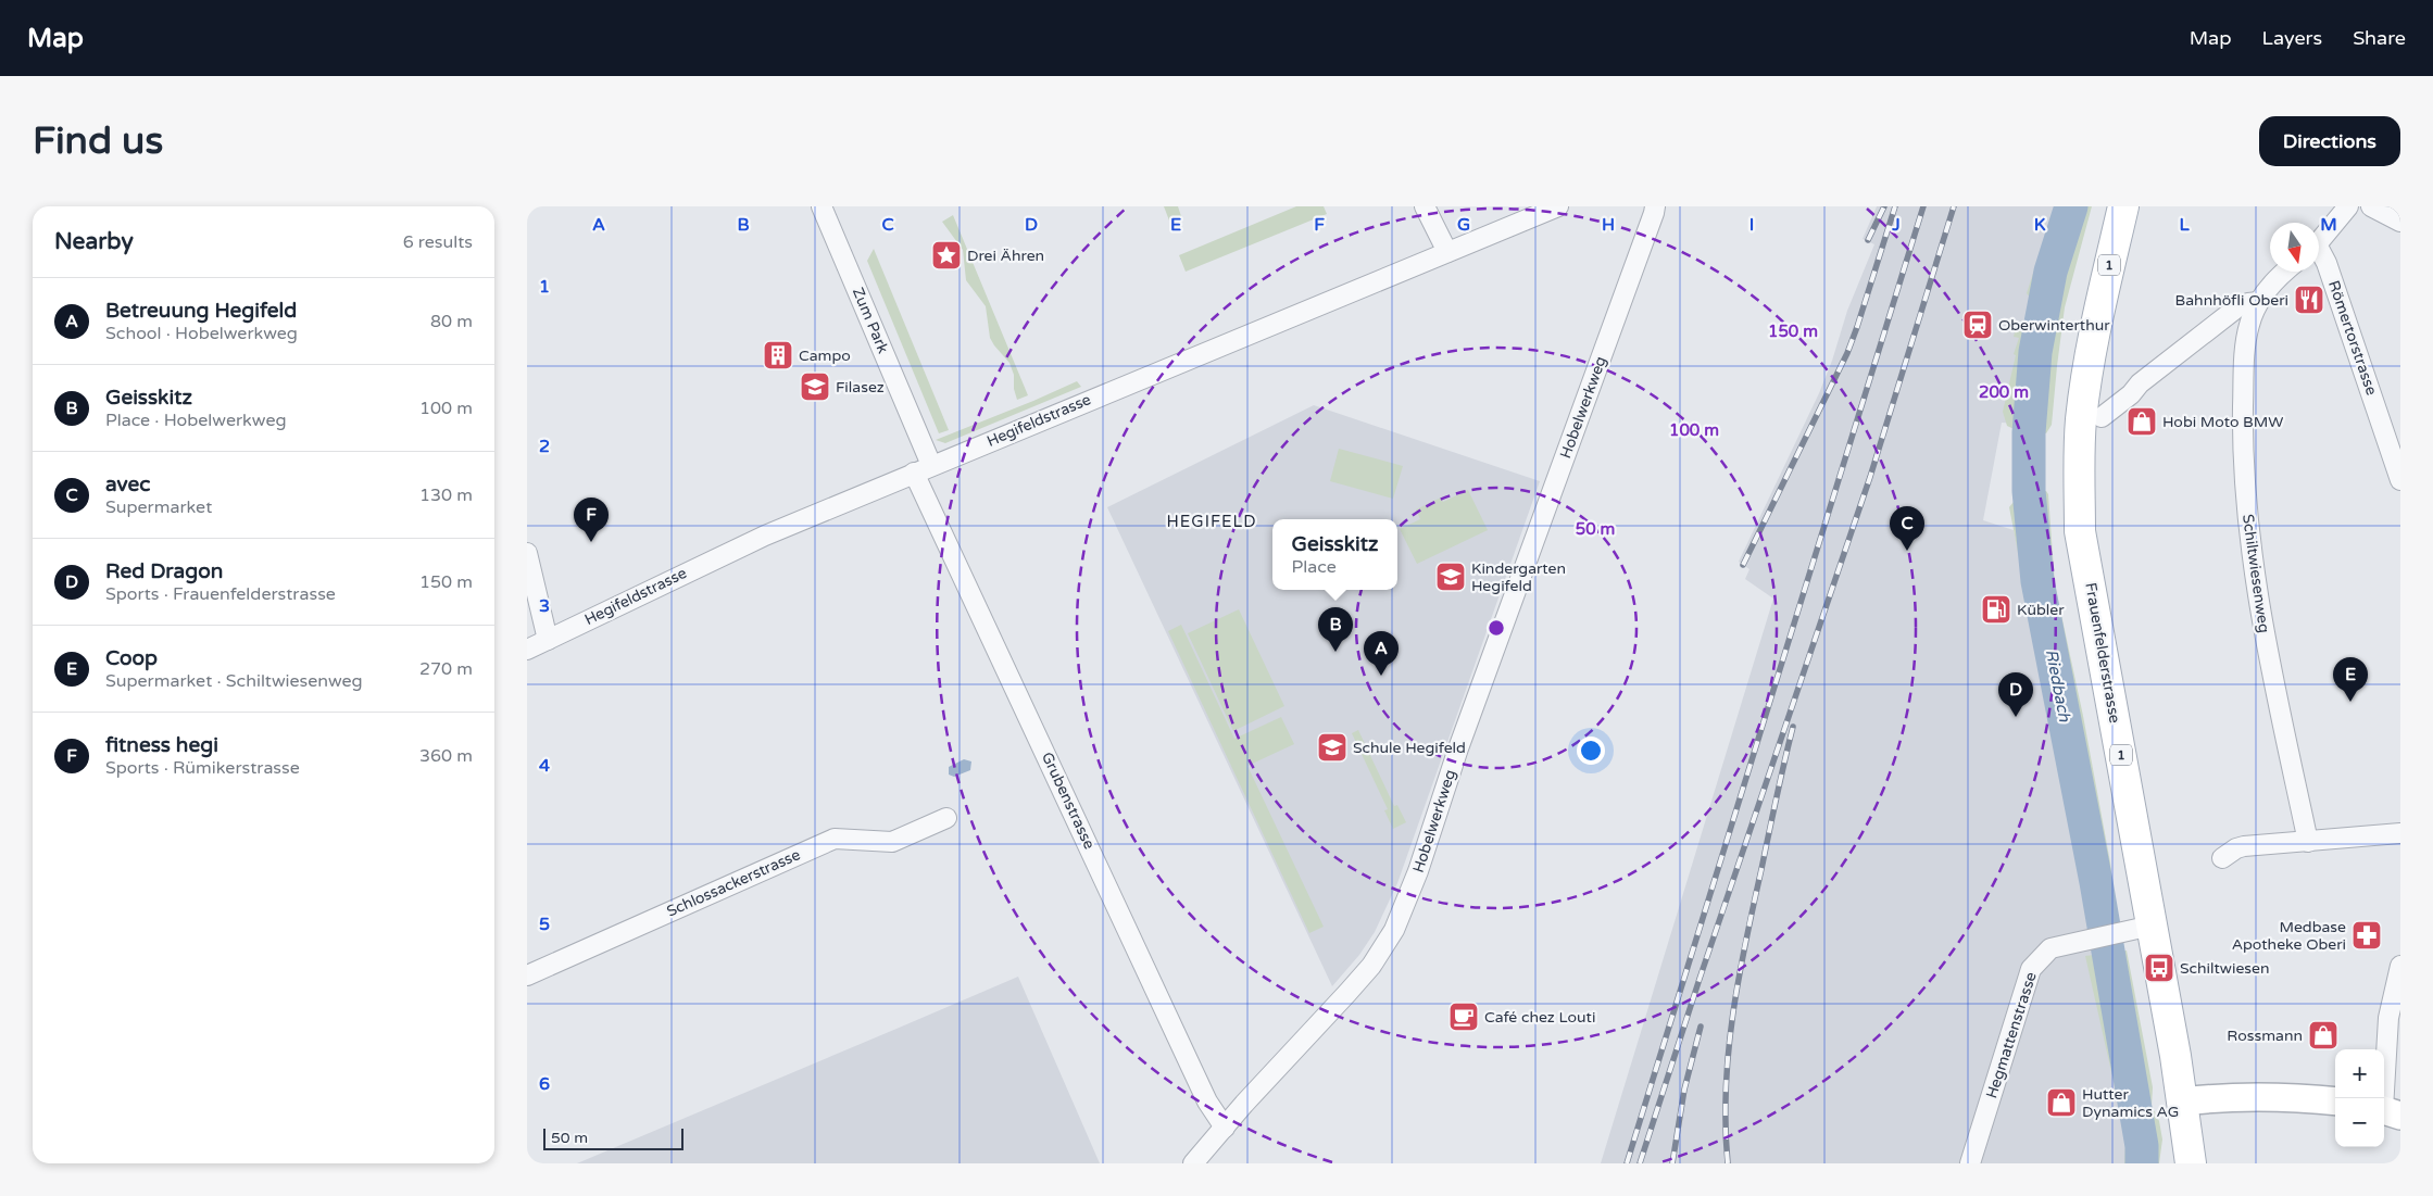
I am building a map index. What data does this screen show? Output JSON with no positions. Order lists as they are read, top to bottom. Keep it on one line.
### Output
{"streets":{"main road":["1","Frauenfelderstrasse"],"street":["Zum Park","Römertorstrasse","Hobelwerkweg","Hegifeldstrasse","Schiltwiesenweg","Grubenstrasse","Schlossackerstrasse","Hegmattenstrasse"]},"crossings":[["Zum Park","Hegifeldstrasse"],["Hobelwerkweg","Grubenstrasse"],["Hegifeldstrasse","Grubenstrasse"],["Frauenfelderstrasse","Hegmattenstrasse"]],"districts":["HEGIFELD"],"water":["Riedbach"],"places":{"place":["Drei Ähren"],"restaurant":["Bahnhöfli Oberi"],"station":["Oberwinterthur"],"building":["Campo"],"school or university":["Filasez","Kindergarten Hegifeld","Schule Hegifeld"],"shop":["Hobi Moto BMW","Rossmann","Hutter Dynamics AG"],"fuel station":["Kübler"],"pharmacy":["Medbase Apotheke Oberi"],"bus stop":["Schiltwiesen"],"cafe":["Café chez Louti"]},"scale_bar":"50 m","north":"bottom","page":{"header":"Map","nav":["Map","Layers","Share"],"buttons":"Directions","title":"Find us","heading":["Nearby","6 results"],"list":[{"mark":"A","name":"Betreuung Hegifeld","note":"School · Hobelwerkweg","value":"80 m"},{"mark":"B","name":"Geisskitz","note":"Place · Hobelwerkweg","value":"100 m"},{"mark":"C","name":"avec","note":"Supermarket","value":"130 m"},{"mark":"D","name":"Red Dragon","note":"Sports · Frauenfelderstrasse","value":"150 m"},{"mark":"E","name":"Coop","note":"Supermarket · Schiltwiesenweg","value":"270 m"},{"mark":"F","name":"fitness hegi","note":"Sports · Rümikerstrasse","value":"360 m"}],"pins":["F","C","B","A","E","D"],"popup":["Geisskitz","Place"],"map_buttons":["+","−"],"scale":"50 m"},"grid":{"columns":["A","B","C","D","E","F","G","H","I","J","K","L","M"],"rows":["1","2","3","4","5","6"]},"rings":["150 m","200 m","100 m","50 m"]}
